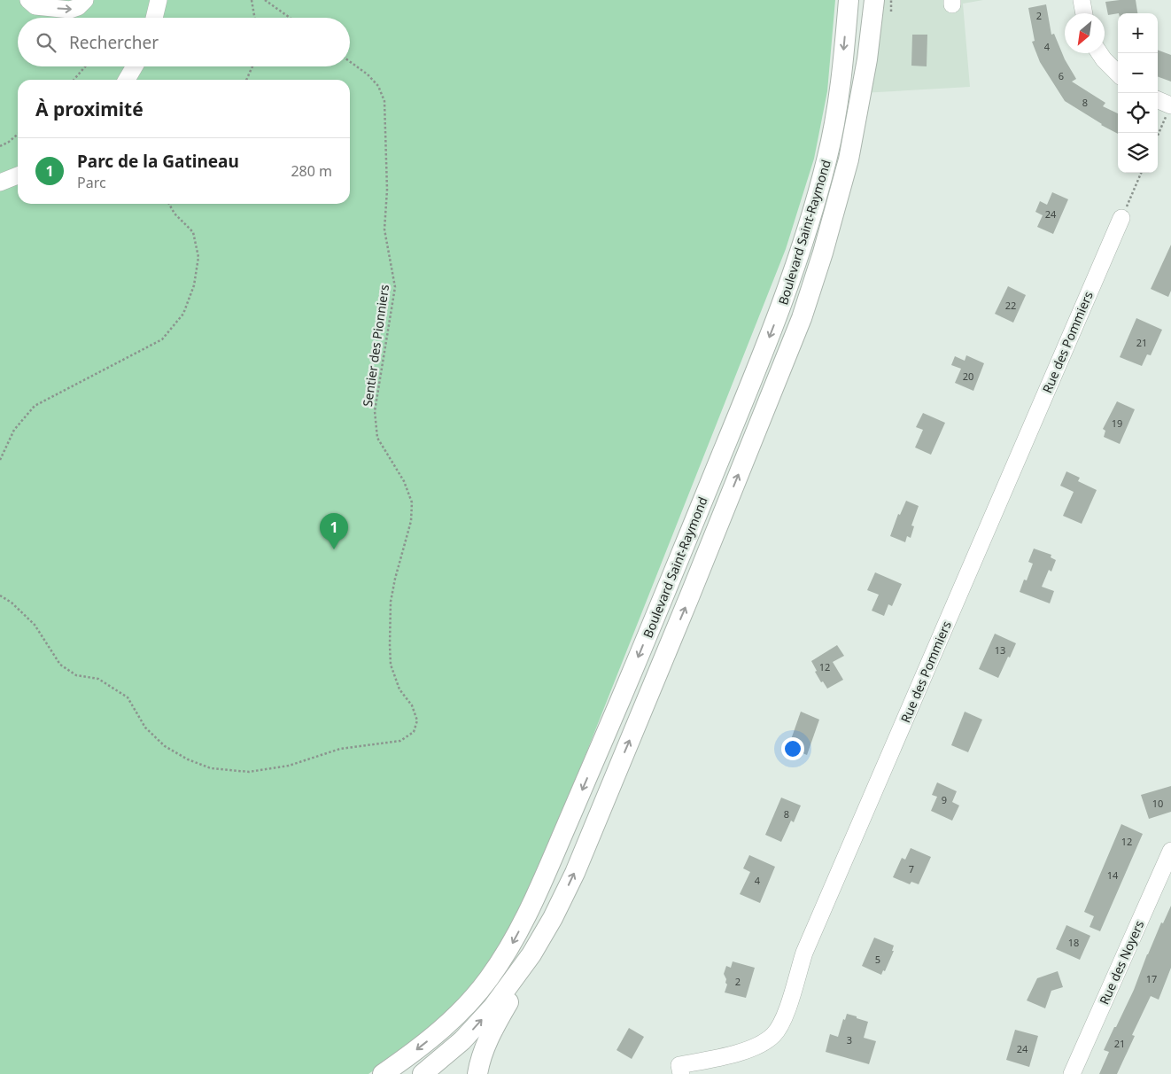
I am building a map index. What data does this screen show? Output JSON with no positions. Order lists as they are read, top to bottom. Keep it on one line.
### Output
{"streets":{"main road":["Boulevard Saint-Raymond"],"street":["Rue des Pommiers","Rue des Noyers"],"path":["Sentier des Pionniers"]},"house_numbers":["2","4","6","8","24","22","21","20","19","13","12","9","10","8","12","7","14","4","18","5","17","2","3","21","24"],"north":"bottom left","page":{"map_buttons":["+","−"],"search":"Rechercher","heading":"À proximité","list":[{"mark":"1","name":"Parc de la Gatineau","note":"Parc","value":"280 m"}],"pins":"1"}}
